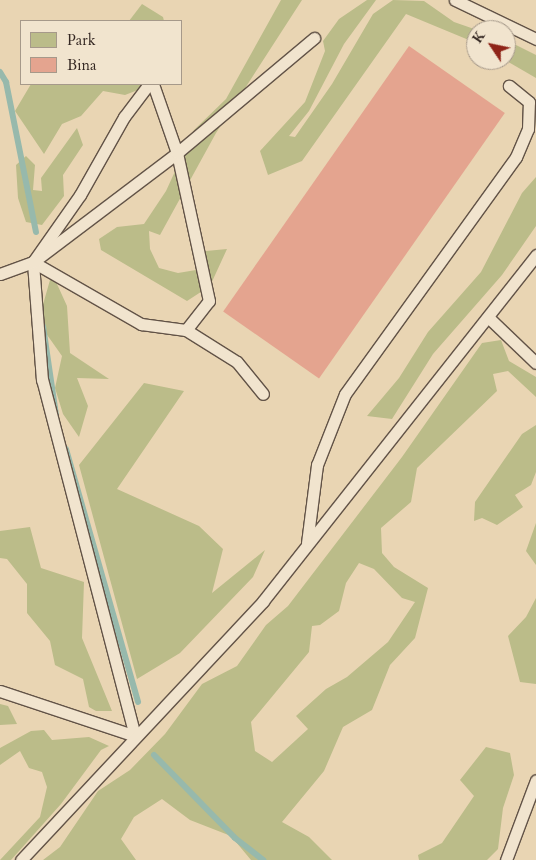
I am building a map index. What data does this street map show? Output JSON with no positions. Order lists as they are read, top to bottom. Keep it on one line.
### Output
{"legend":["Park","Bina"],"north":"top left"}
